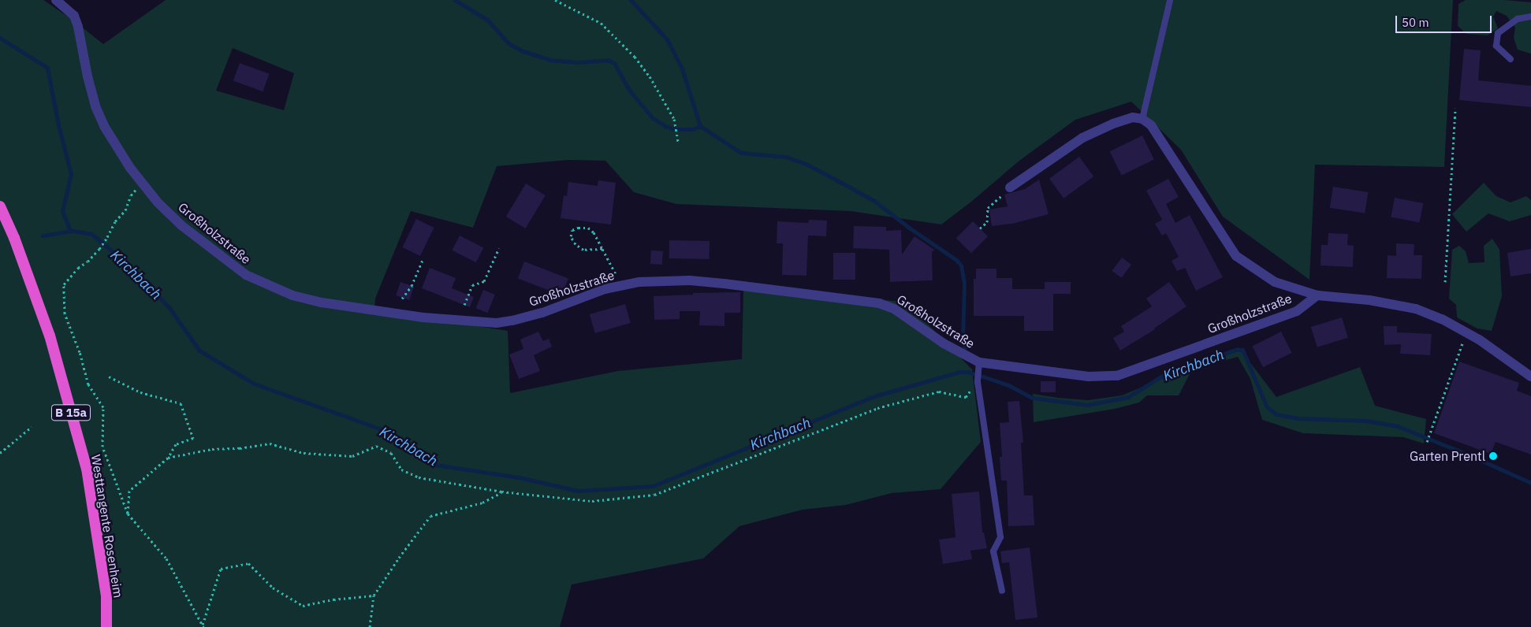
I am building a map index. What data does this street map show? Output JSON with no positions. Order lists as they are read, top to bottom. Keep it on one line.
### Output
{"streets":{"highway":["B 15a","Westtangente Rosenheim"],"street":["Großholzstraße"]},"water":["Kirchbach"],"places":["Garten Prentl"],"scale_bar":"50 m"}
